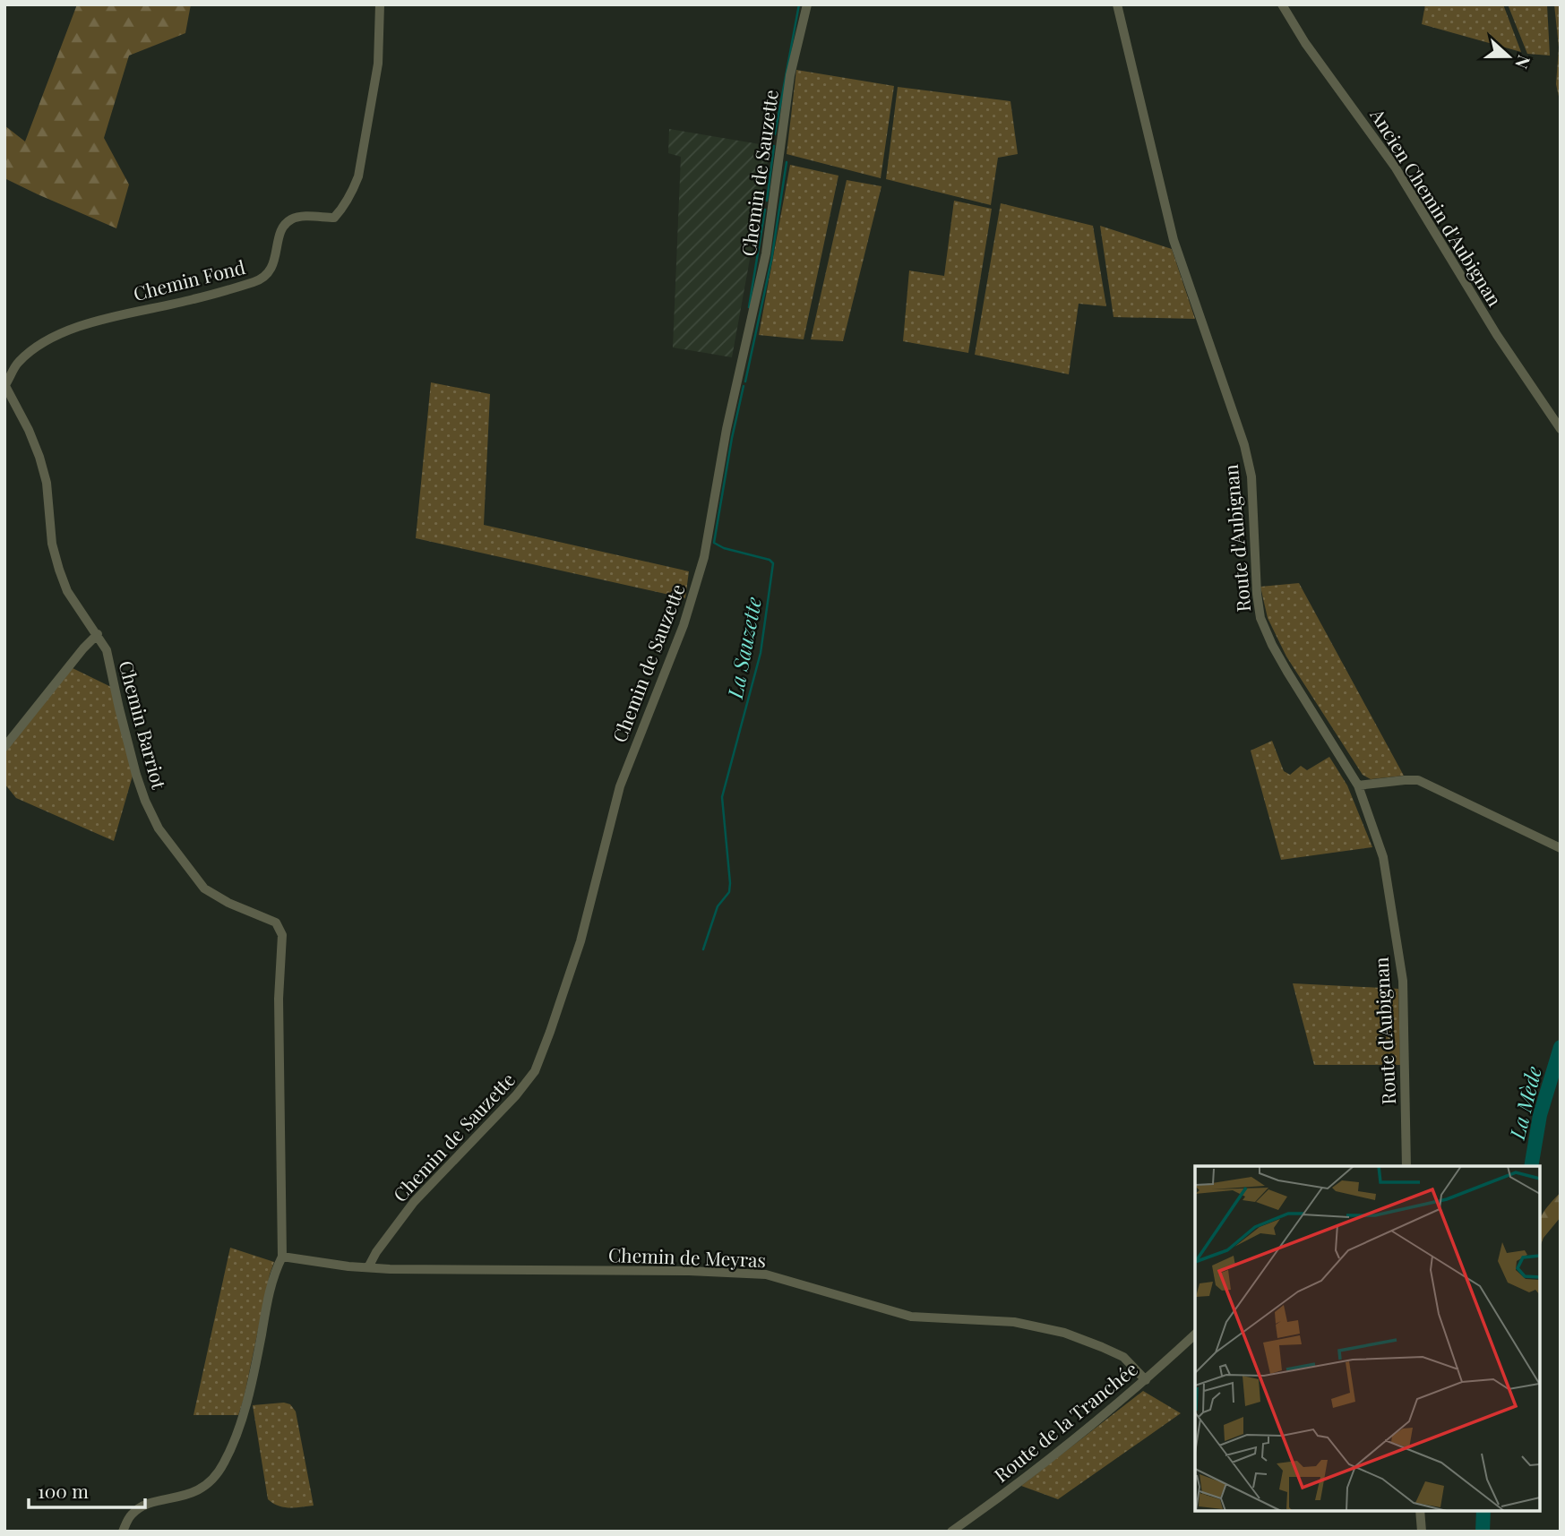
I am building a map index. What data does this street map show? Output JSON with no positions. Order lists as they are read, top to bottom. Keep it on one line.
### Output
{"streets":{"street":["Chemin de Sauzette","Ancien Chemin d'Aubignan","Chemin Fond","Route d'Aubignan","Chemin Barriot","Chemin de Meyras","Route de la Tranchée"]},"crossings":[["Chemin de Sauzette","Chemin de Meyras"],["Chemin Fond","Chemin Barriot"],["Chemin Barriot","Chemin de Meyras"],["Chemin de Meyras","Route de la Tranchée"]],"water":["La Sauzette","La Mède"],"scale_bar":"100 m","north":"right"}
